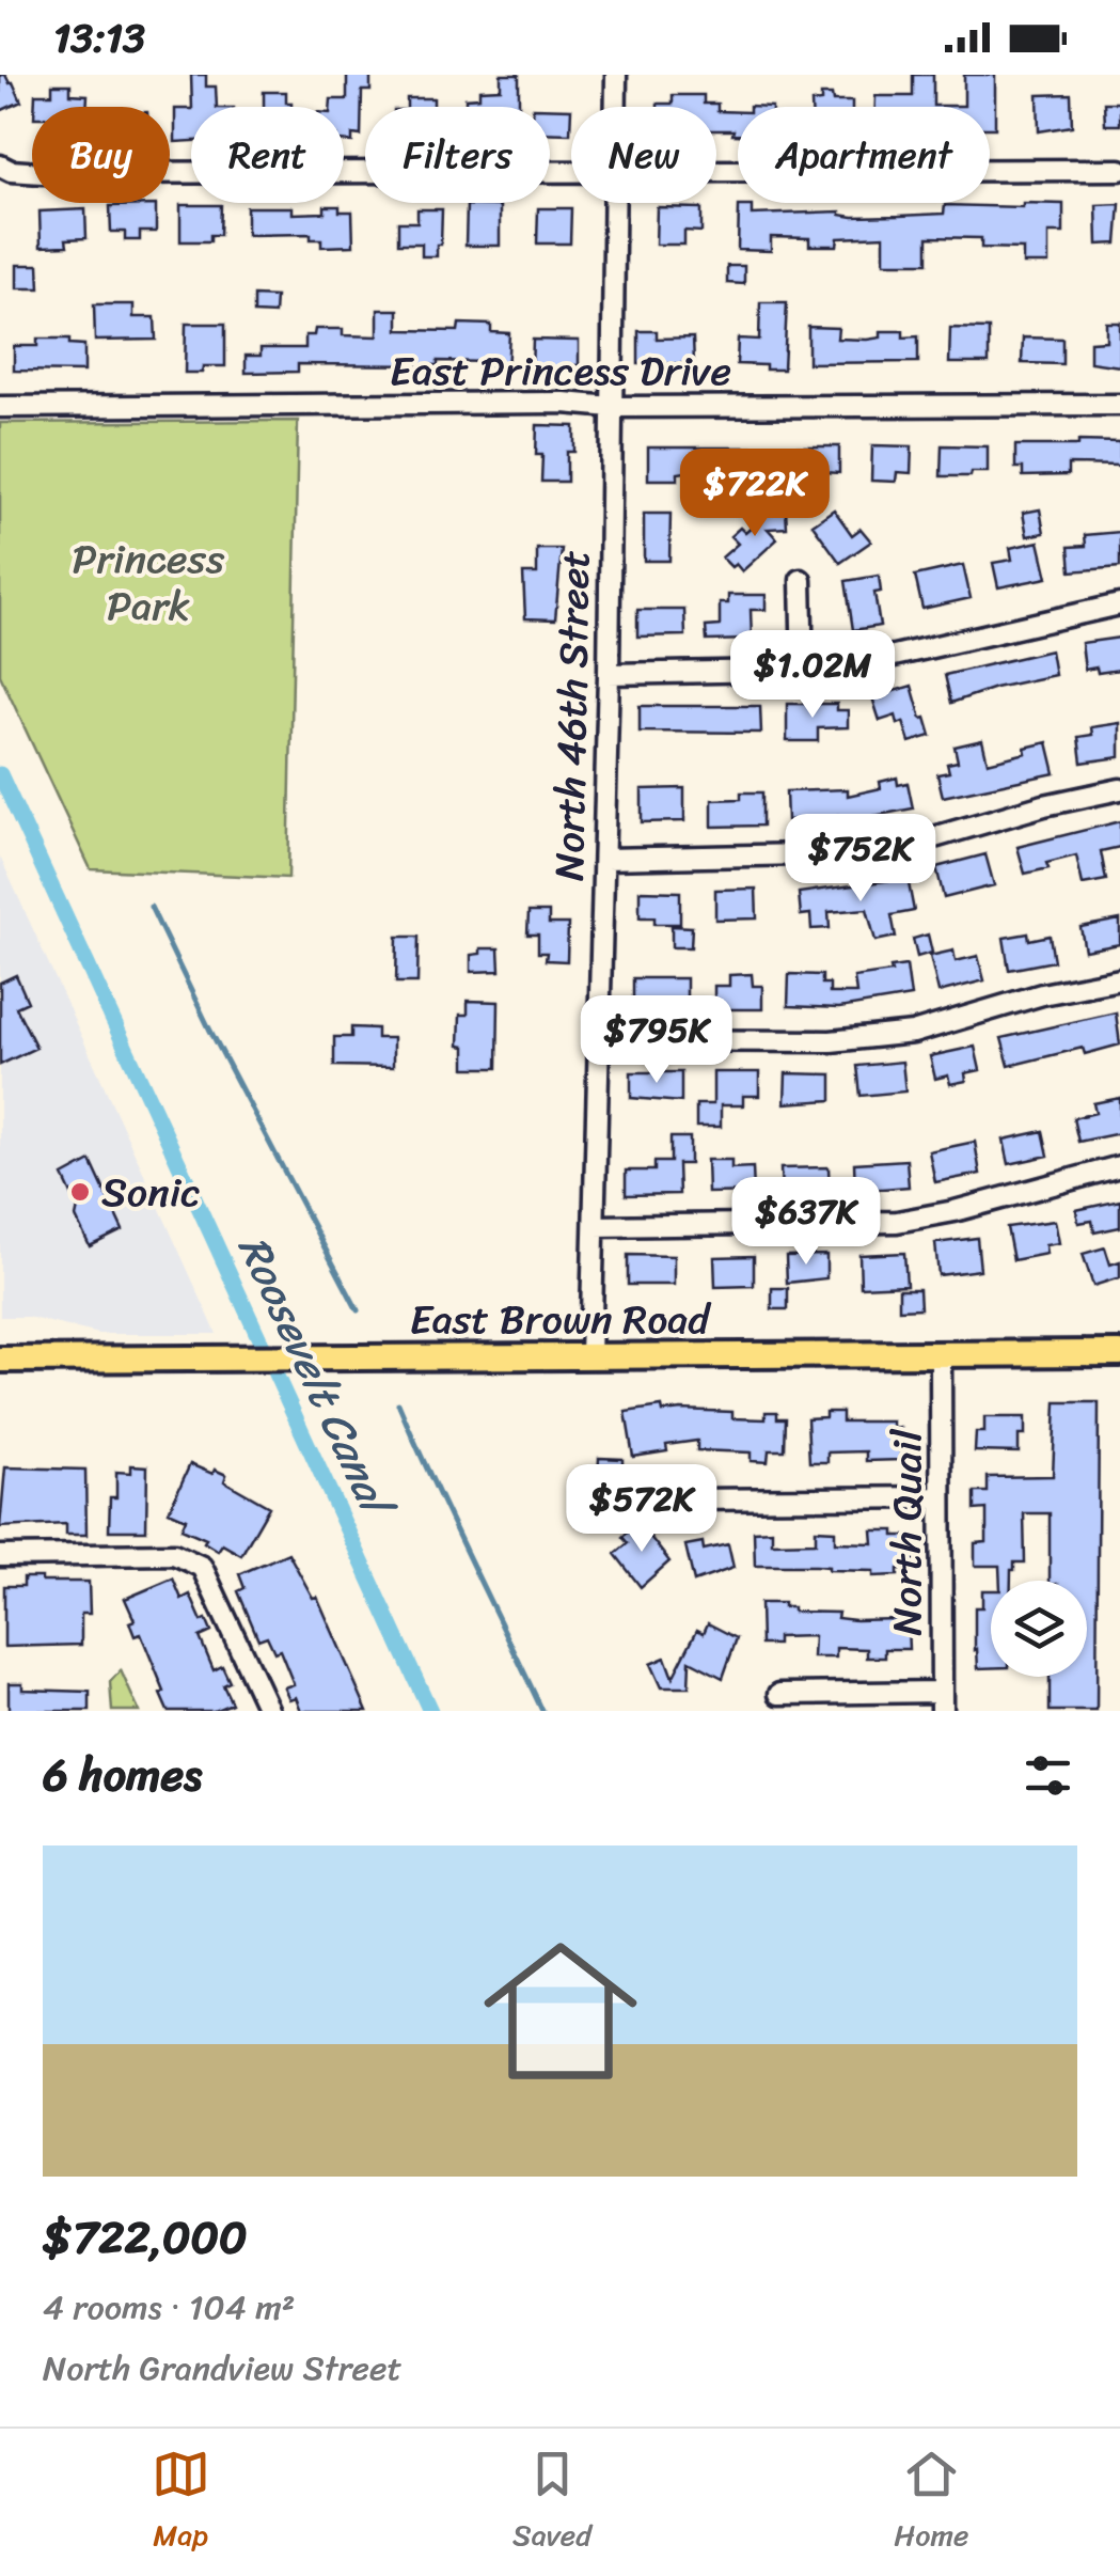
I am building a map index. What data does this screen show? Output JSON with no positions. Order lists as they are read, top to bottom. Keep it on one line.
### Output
{"streets":{"main road":["East Brown Road"],"street":["East Princess Drive","North 46th Street","North Quail"]},"crossings":[["East Princess Drive","North 46th Street"],["North 46th Street","East Brown Road"],["East Brown Road","North Quail"]],"water":["Roosevelt Canal"],"parks":["Princess Park"],"places":["Sonic"],"page":{"status":"13:13","chip":["Buy","Rent","Filters","New","Apartment"],"price":["$722K","$1.02M","$752K","$795K","$637K","$572K"],"heading":"6 homes","list":[{"name":"$722,000","note":"4 rooms · 104 m² · North Grandview Street"}],"tabs":["Map","Saved","Home"]}}
